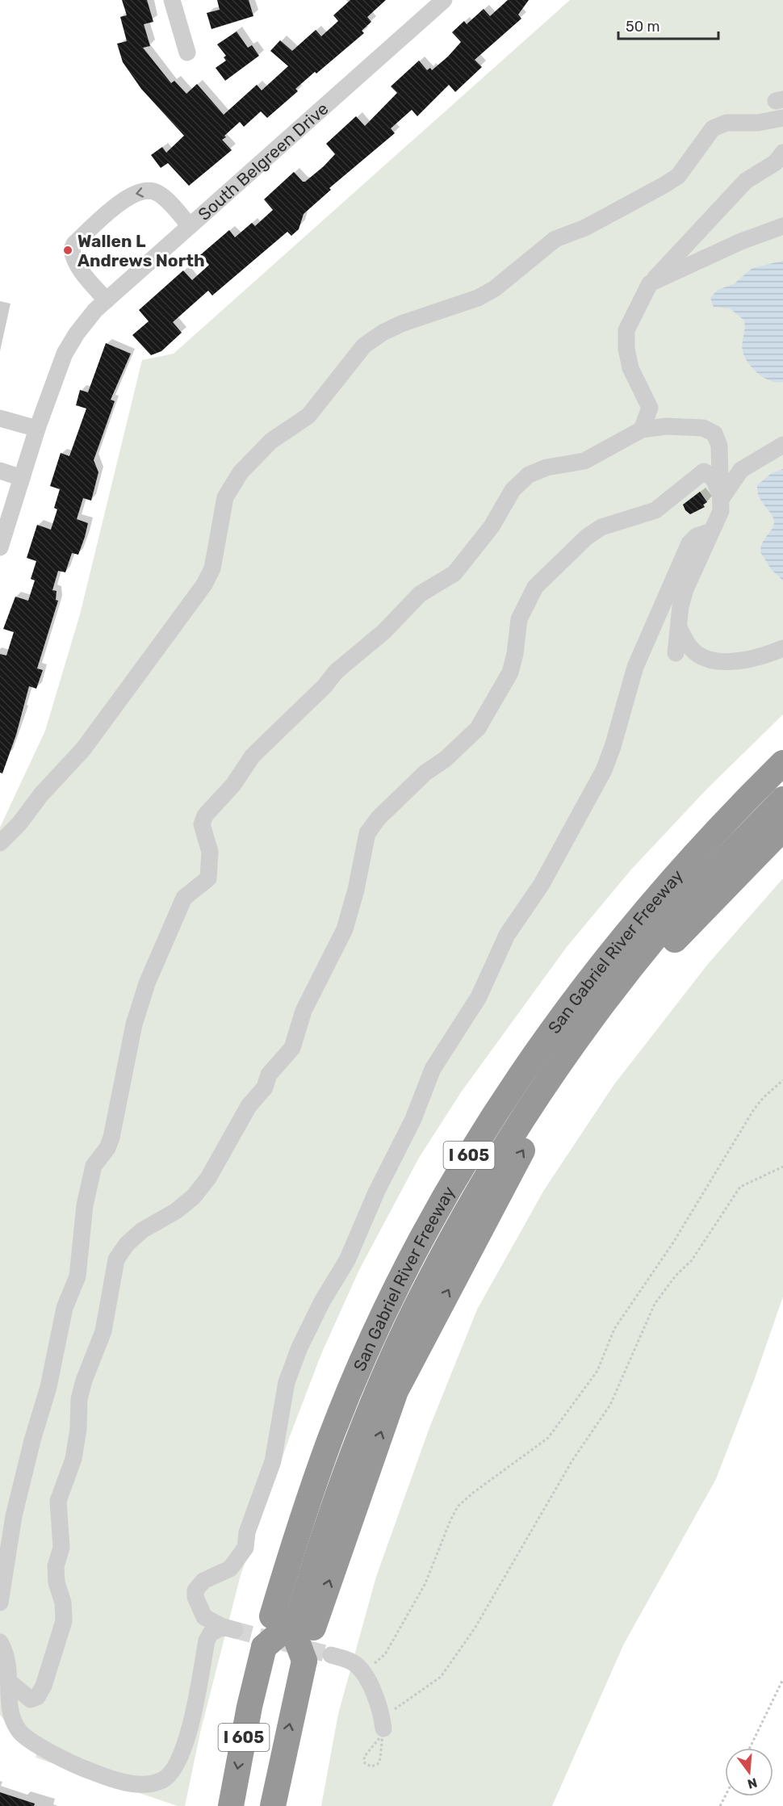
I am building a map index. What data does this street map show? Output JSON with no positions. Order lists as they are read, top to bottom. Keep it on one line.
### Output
{"streets":{"highway":["San Gabriel River Freeway","I 605"],"street":["South Belgreen Drive"]},"crossings":[["San Gabriel River Freeway","I 605"]],"places":["Wallen L Andrews North"],"scale_bar":"50 m","north":"bottom"}
